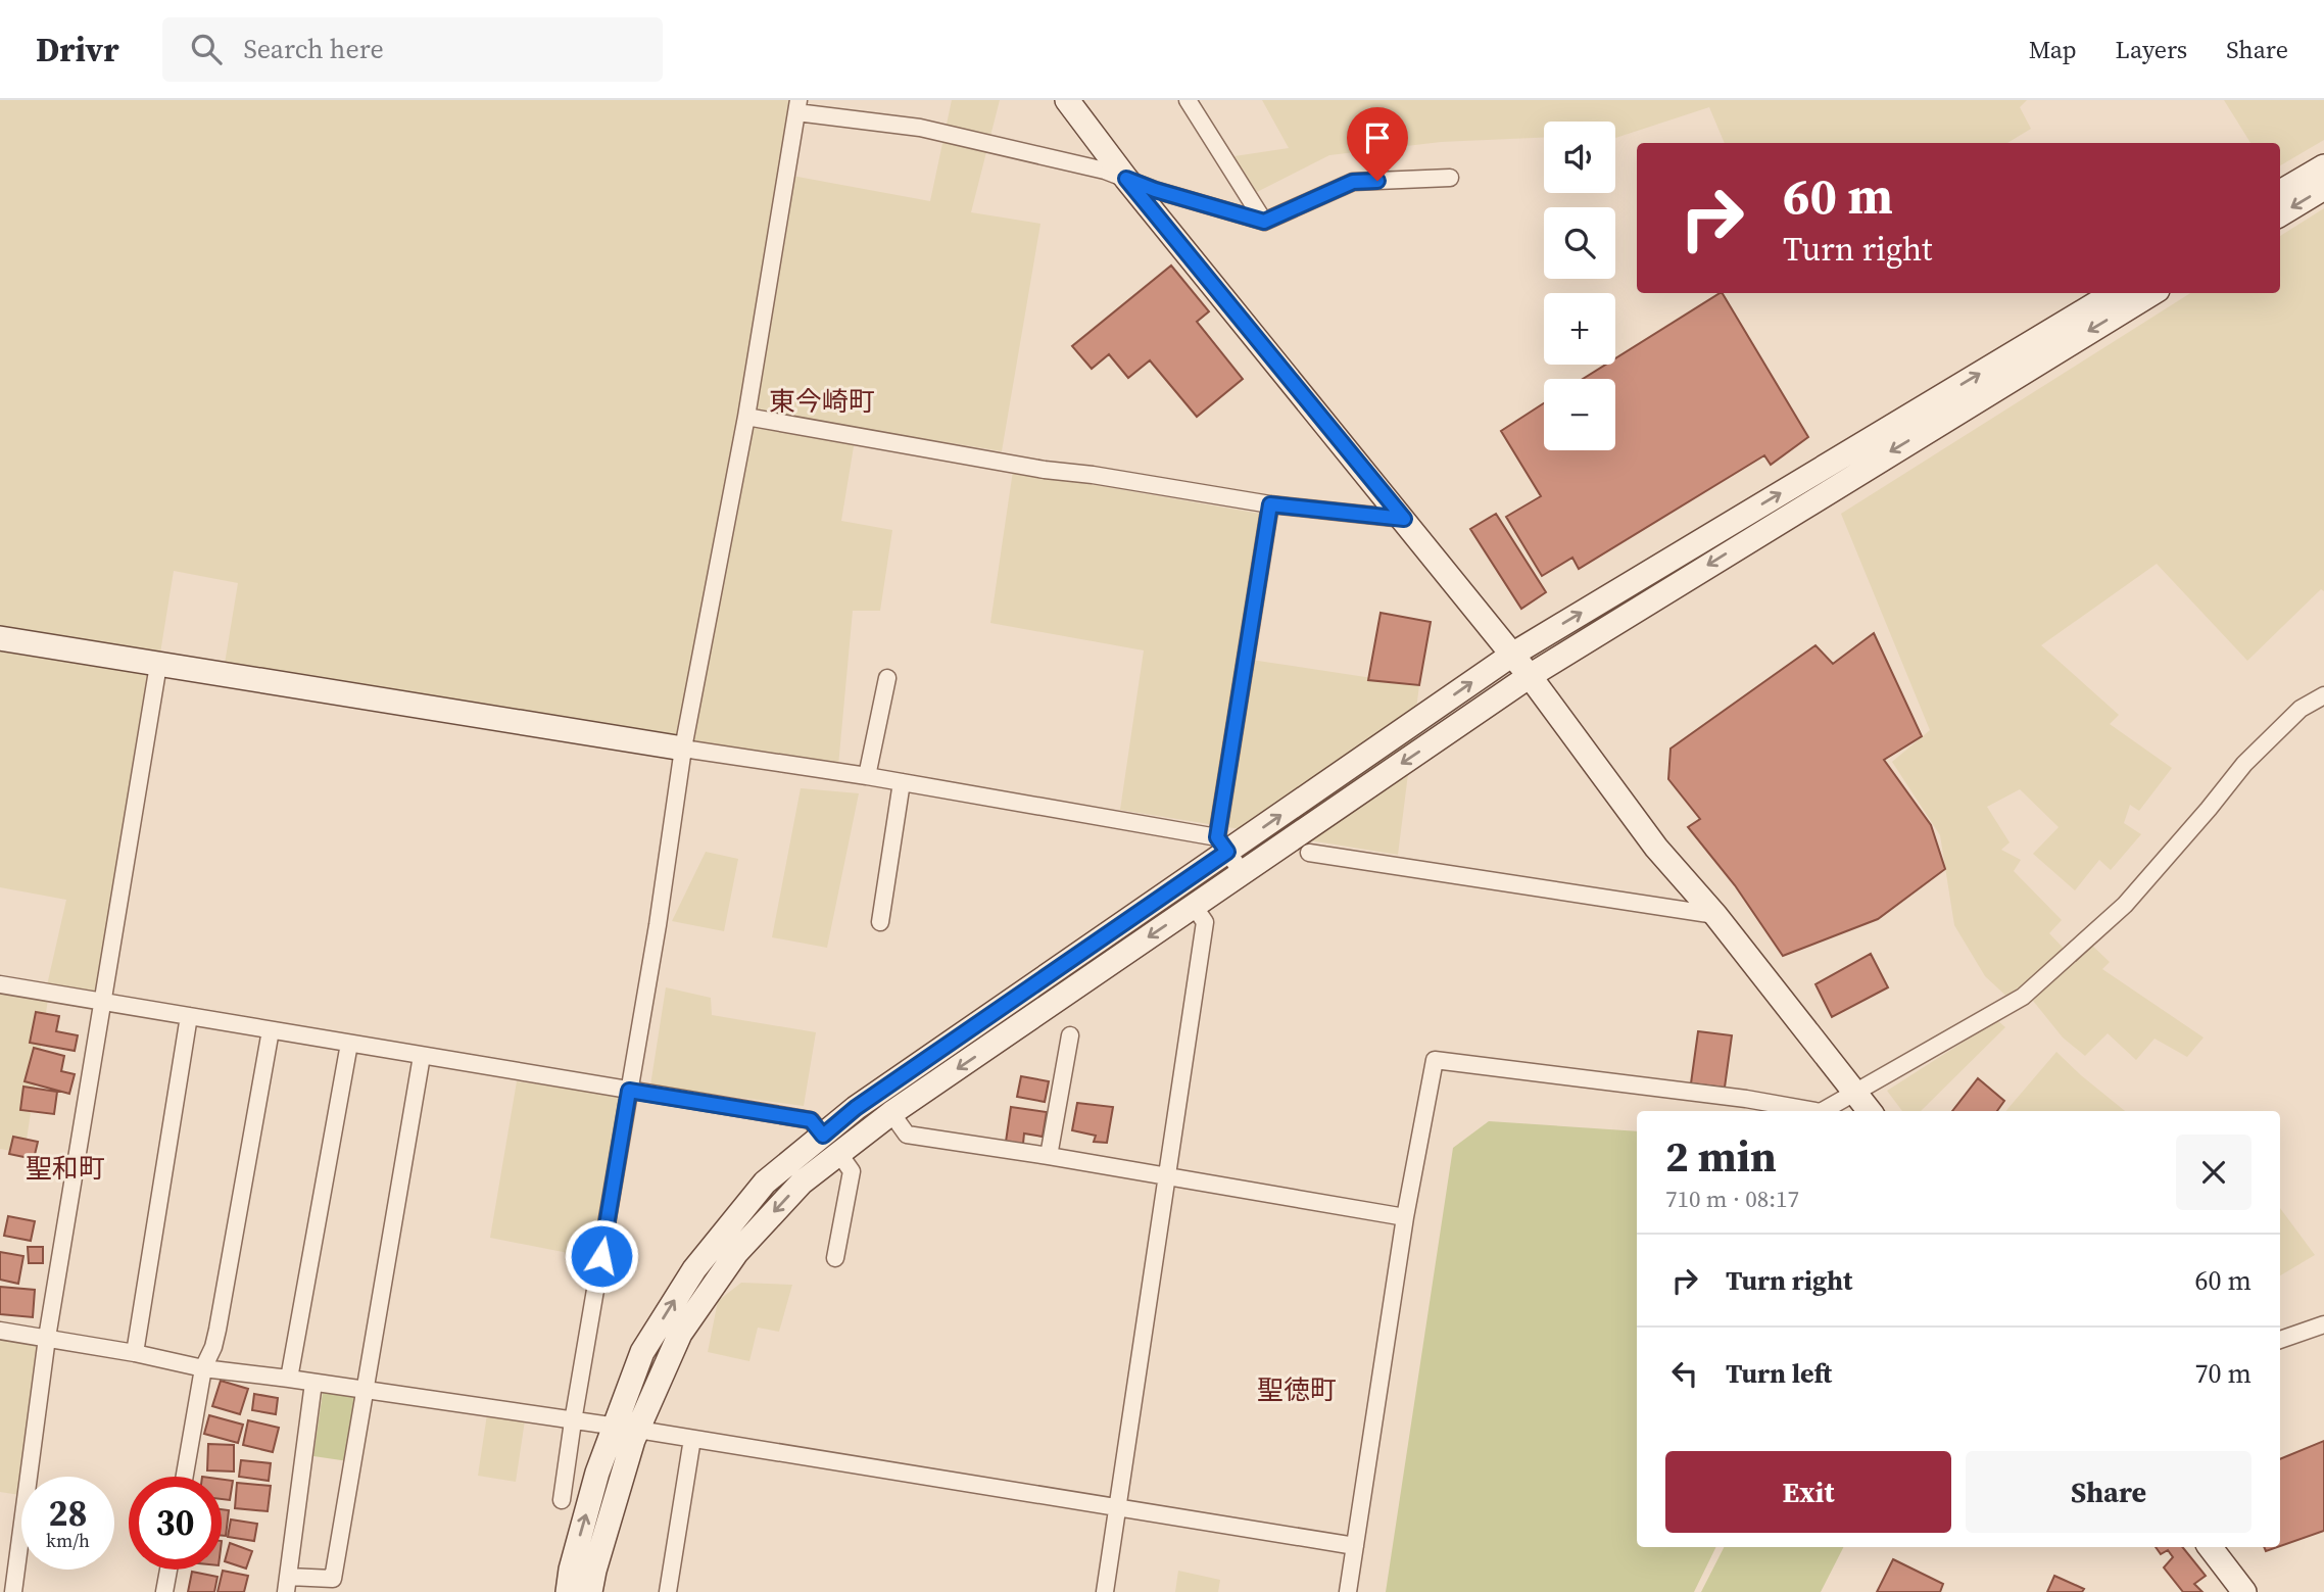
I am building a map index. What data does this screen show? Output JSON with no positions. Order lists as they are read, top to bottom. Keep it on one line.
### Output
{"districts":["東今崎町","聖和町","聖徳町"],"page":{"header":"Drivr","search":"Search here","nav":["Map","Layers","Share"],"map_buttons":["+","−"],"turn":["60 m","Turn right"],"heading":["2 min","710 m · 08:17"],"list":[{"name":"Turn right","value":"60 m"},{"name":"Turn left","value":"70 m"}],"buttons":["Exit","Share"],"speed":"28 km/h","limit":"30"}}
